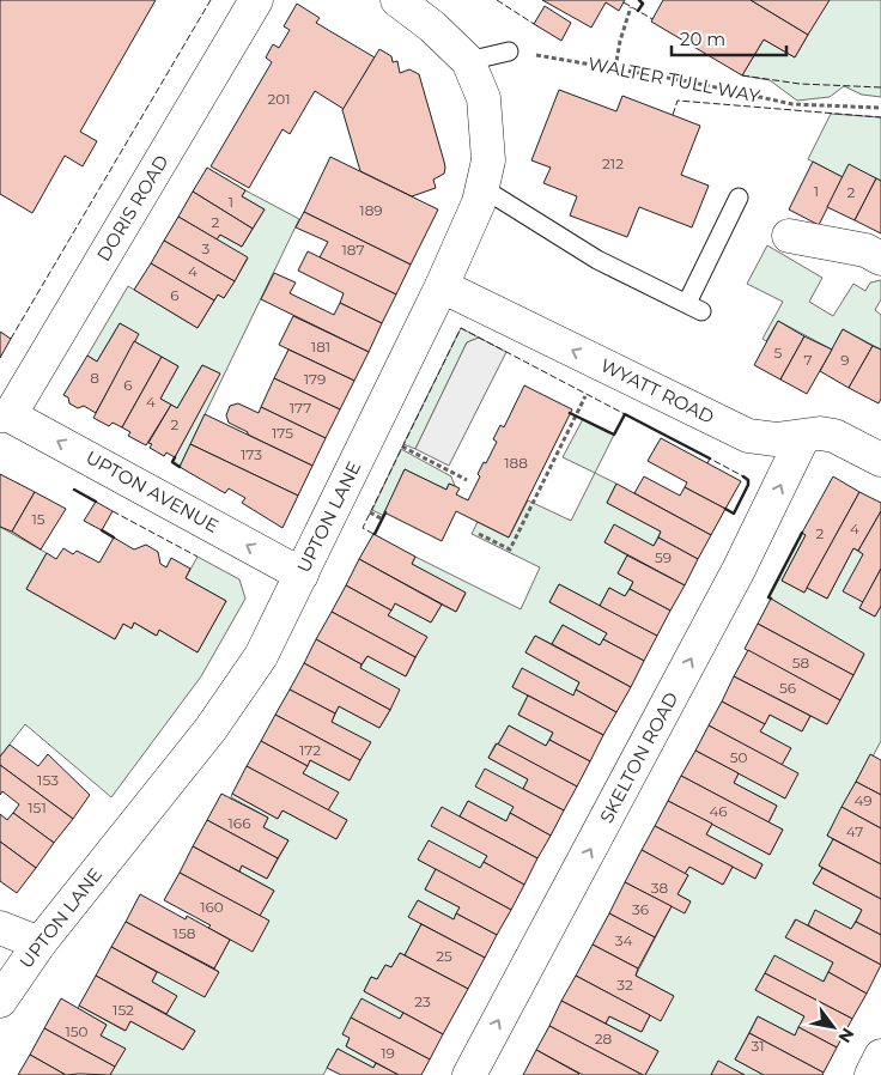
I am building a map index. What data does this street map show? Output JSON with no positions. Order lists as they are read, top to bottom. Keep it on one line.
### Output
{"streets":{"street":["DORIS ROAD","WYATT ROAD","UPTON AVENUE","UPTON LANE","SKELTON ROAD"],"path":["WALTER TULL WAY"]},"crossings":[["DORIS ROAD","UPTON AVENUE"],["WYATT ROAD","UPTON LANE"],["WYATT ROAD","SKELTON ROAD"],["UPTON AVENUE","UPTON LANE"]],"one_way":["WYATT ROAD","UPTON AVENUE","SKELTON ROAD"],"house_numbers":["201","212","1","2","1","189","2","3","187","4","6","181","5","7","9","8","179","6","4","177","2","175","173","188","15","4","2","59","58","56","172","50","153","49","151","46","166","47","38","160","36","158","34","25","32","23","152","150","28","31","19"],"scale_bar":"20 m","north":"bottom right"}
